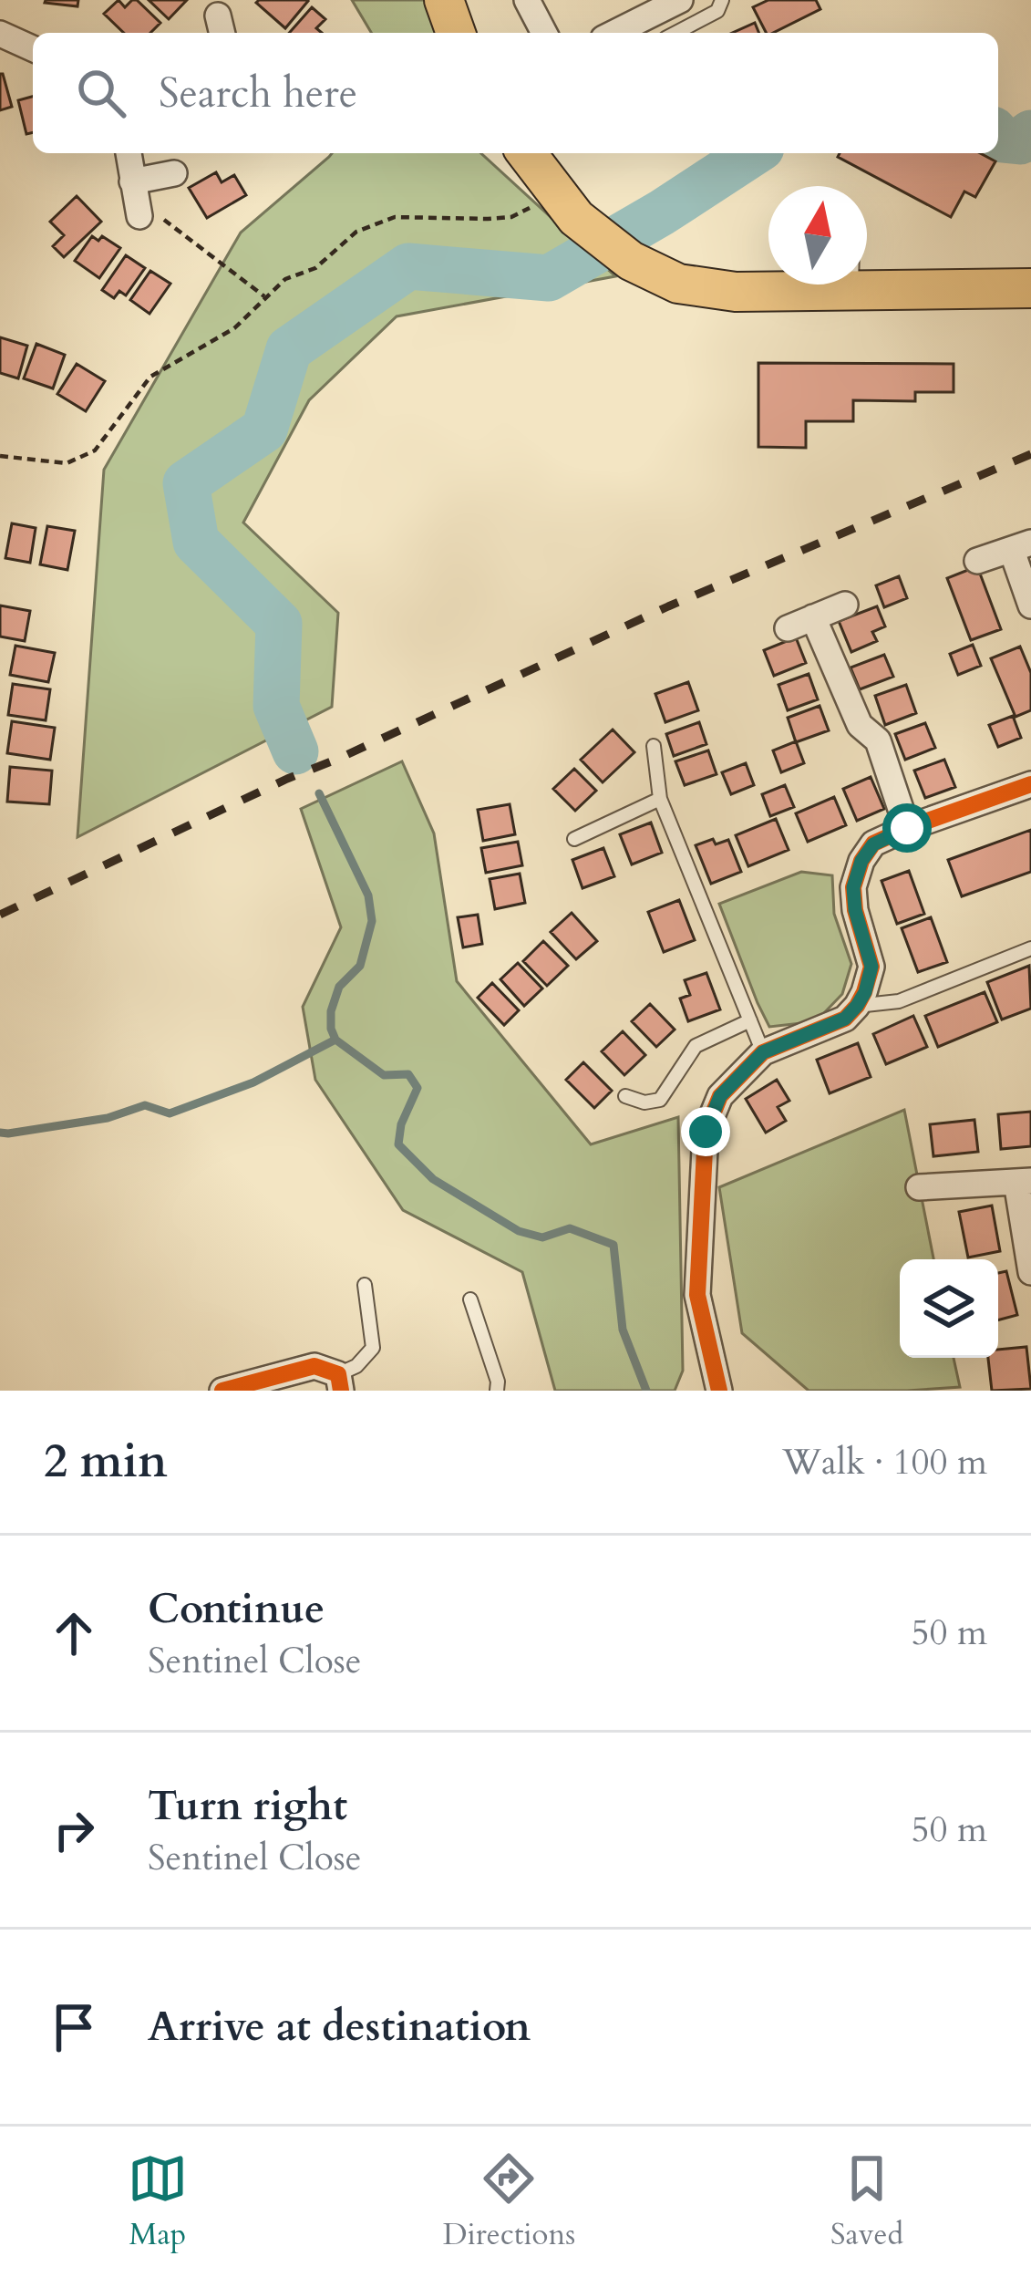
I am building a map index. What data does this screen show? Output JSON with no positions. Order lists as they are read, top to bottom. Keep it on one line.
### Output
{"north":"top","page":{"search":"Search here","heading":["2 min","Walk · 100 m"],"list":[["Continue","Sentinel Close","50 m"],["Turn right","Sentinel Close","50 m"],"Arrive at destination"],"nav":["Map","Directions","Saved"]}}
